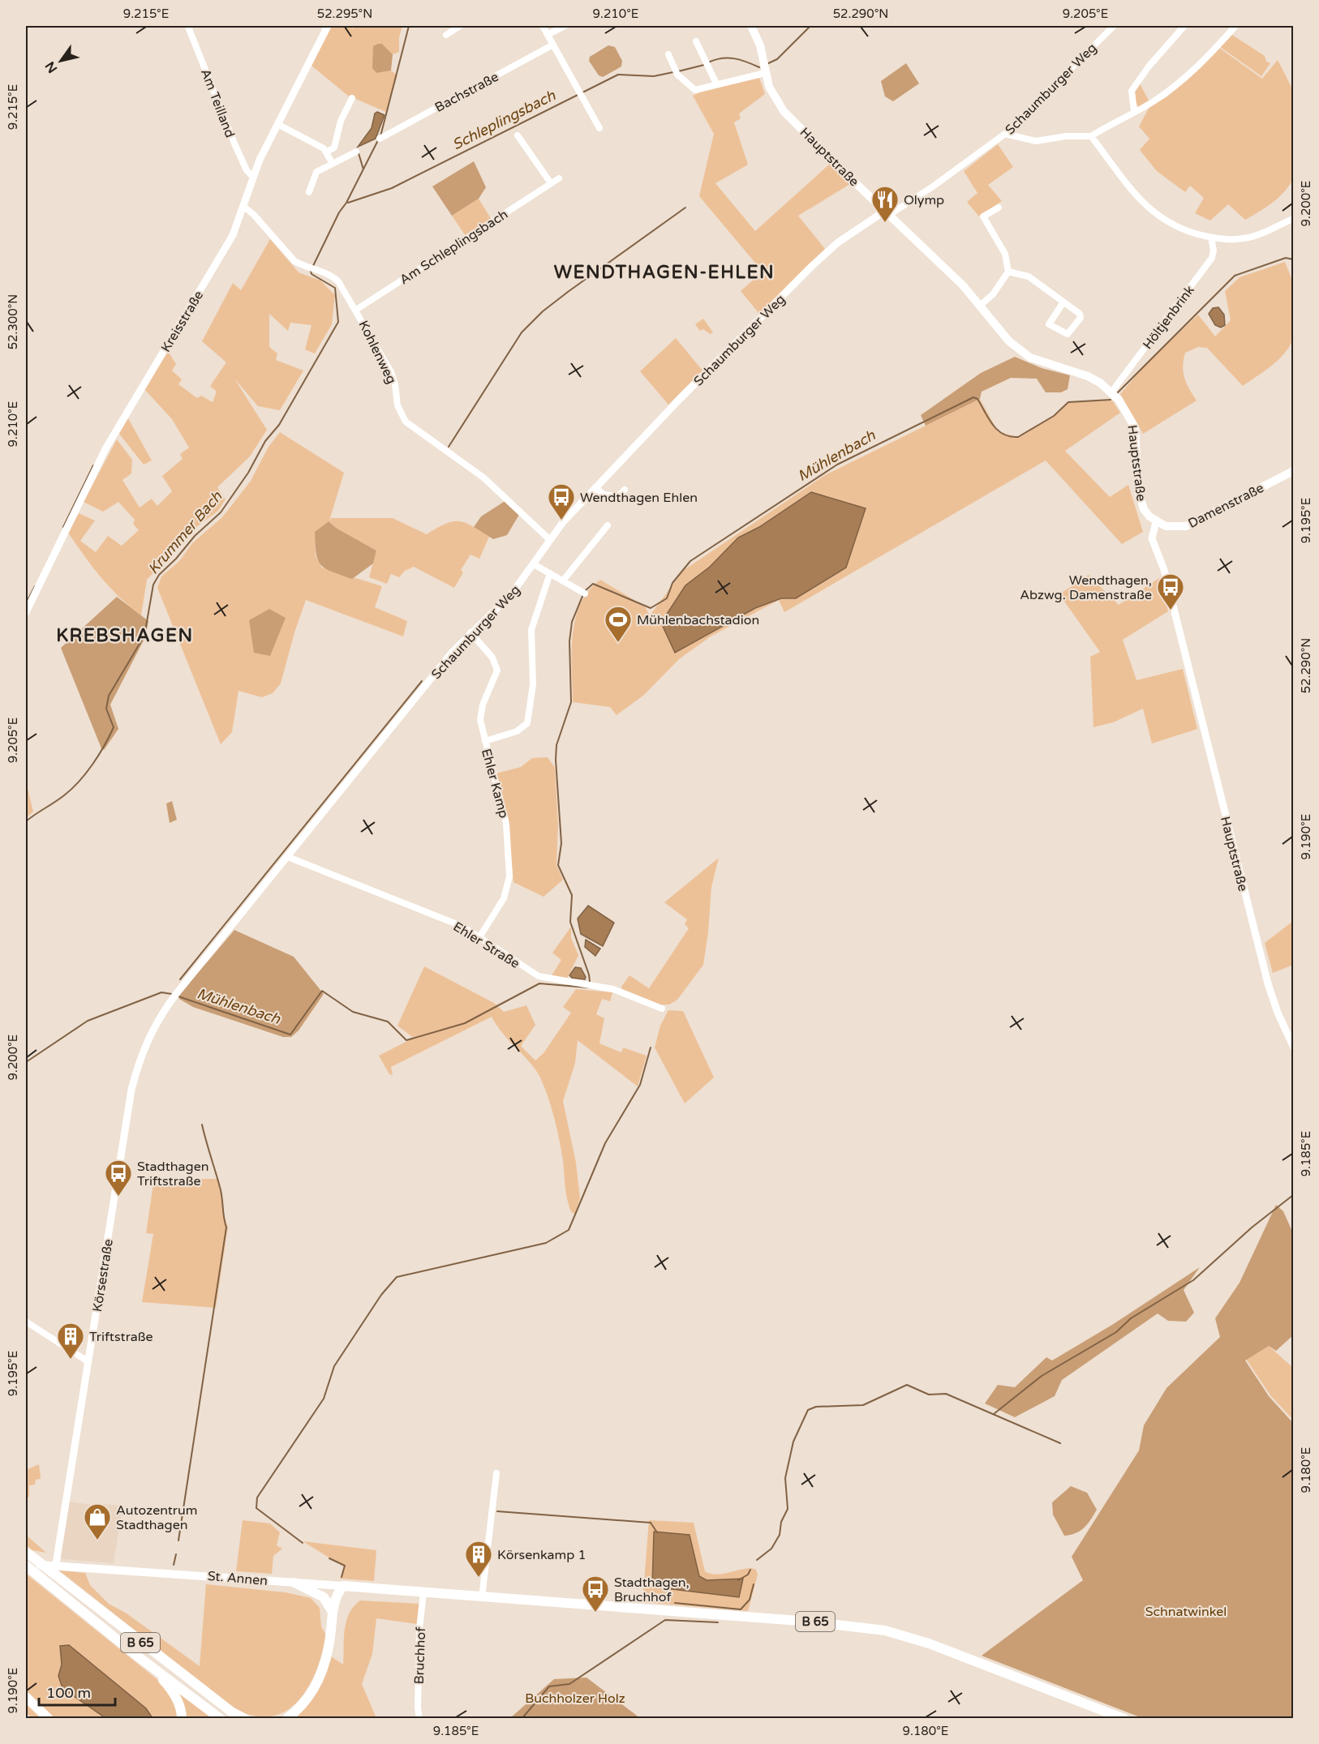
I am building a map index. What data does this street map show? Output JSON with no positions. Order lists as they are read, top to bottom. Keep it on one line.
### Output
{"streets":{"main road":["Hauptstraße","Damenstraße","St. Annen","B 65"],"street":["Schaumburger Weg","Bachstraße","Am Teilland","Am Schleplingsbach","Höltjenbrink","Kreisstraße","Kohlenweg","Ehler Kamp","Ehler Straße","Körsestraße","Bruchhof"]},"crossings":[["Schaumburger Weg","Hauptstraße"],["Schaumburger Weg","Kohlenweg"],["Schaumburger Weg","Ehler Kamp"],["Schaumburger Weg","Ehler Straße"],["Schaumburger Weg","Körsestraße"],["Am Teilland","Kreisstraße"],["Hauptstraße","Höltjenbrink"],["Hauptstraße","Damenstraße"],["Am Schleplingsbach","Kohlenweg"],["Kreisstraße","Kohlenweg"],["Ehler Kamp","Ehler Straße"],["Körsestraße","St. Annen"],["Körsestraße","B 65"],["St. Annen","B 65"],["St. Annen","Bruchhof"]],"districts":["WENDTHAGEN-EHLEN","KREBSHAGEN"],"water":["Schleplingsbach","Mühlenbach","Krummer Bach"],"parks":["Schnatwinkel","Buchholzer Holz"],"places":{"restaurant":["Olymp"],"bus stop":["Wendthagen Ehlen","Wendthagen, Abzwg. Damenstraße","Stadthagen Triftstraße","Stadthagen, Bruchhof"],"sports":["Mühlenbachstadion"],"building":["Triftstraße","Körsenkamp 1"],"shop":["Autozentrum Stadthagen"]},"scale_bar":"100 m","north":"bottom left","coordinates":["9.215°E","52.295°N","9.210°E","52.290°N","9.205°E","9.200°E","52.300°N","9.195°E","9.190°E","9.185°E","9.180°E"]}
